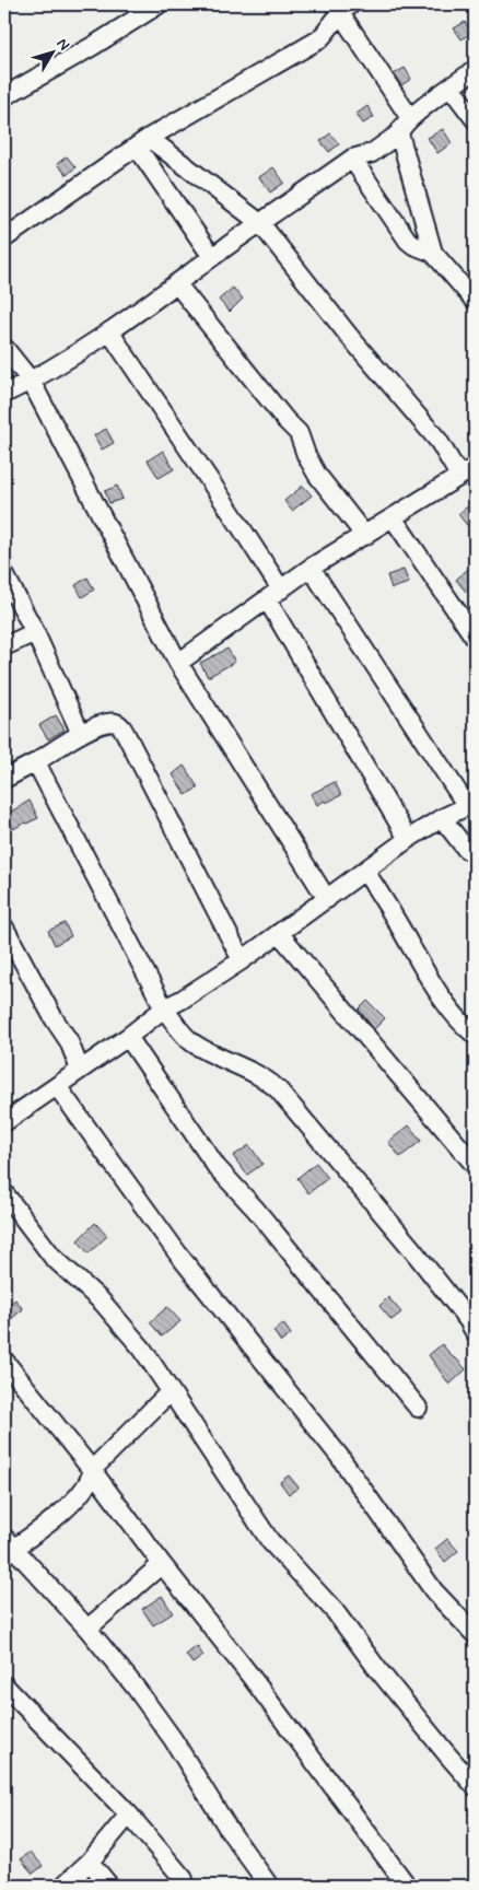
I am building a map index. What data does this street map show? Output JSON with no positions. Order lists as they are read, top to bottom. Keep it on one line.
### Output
{"north":"top right"}
